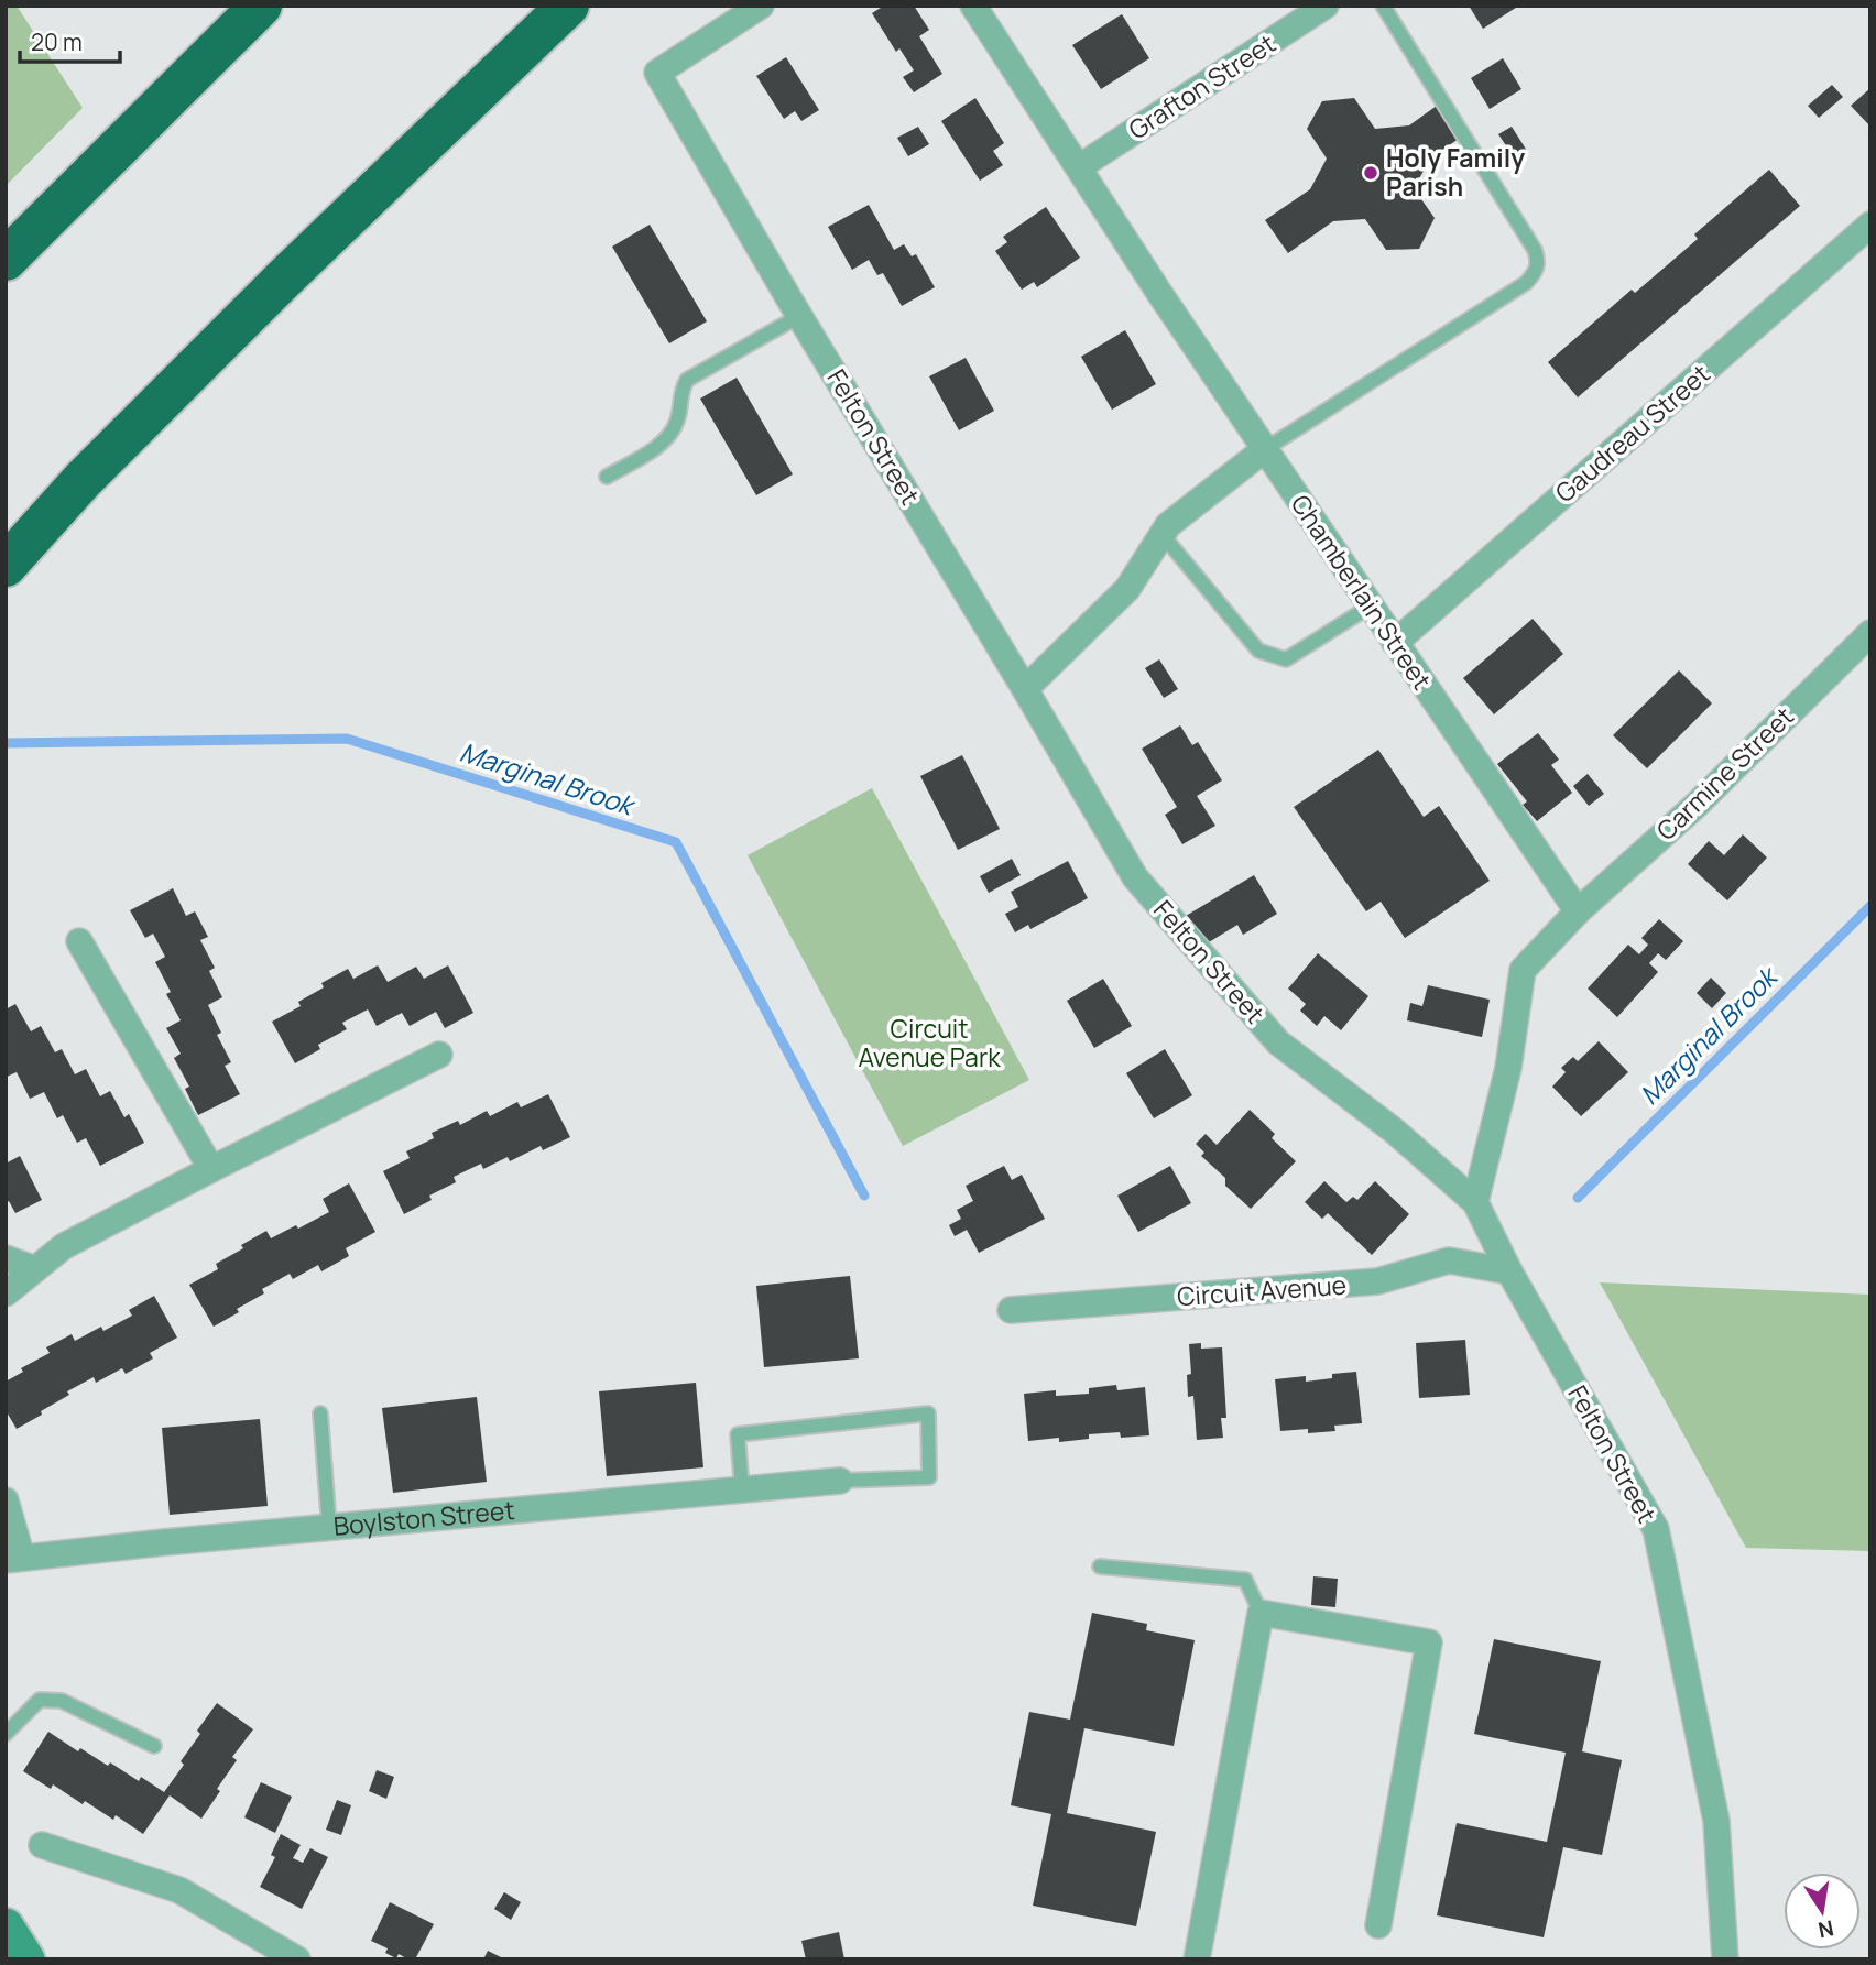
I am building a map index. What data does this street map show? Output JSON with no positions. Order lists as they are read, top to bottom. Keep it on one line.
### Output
{"streets":{"street":["Grafton Street","Gaudreau Street","Felton Street","Chamberlain Street","Carmine Street","Circuit Avenue","Boylston Street"]},"crossings":[["Grafton Street","Chamberlain Street"],["Gaudreau Street","Chamberlain Street"],["Felton Street","Circuit Avenue"],["Chamberlain Street","Carmine Street"]],"water":["Marginal Brook"],"parks":["Circuit Avenue Park"],"places":["Holy Family Parish"],"scale_bar":"20 m","north":"bottom"}
